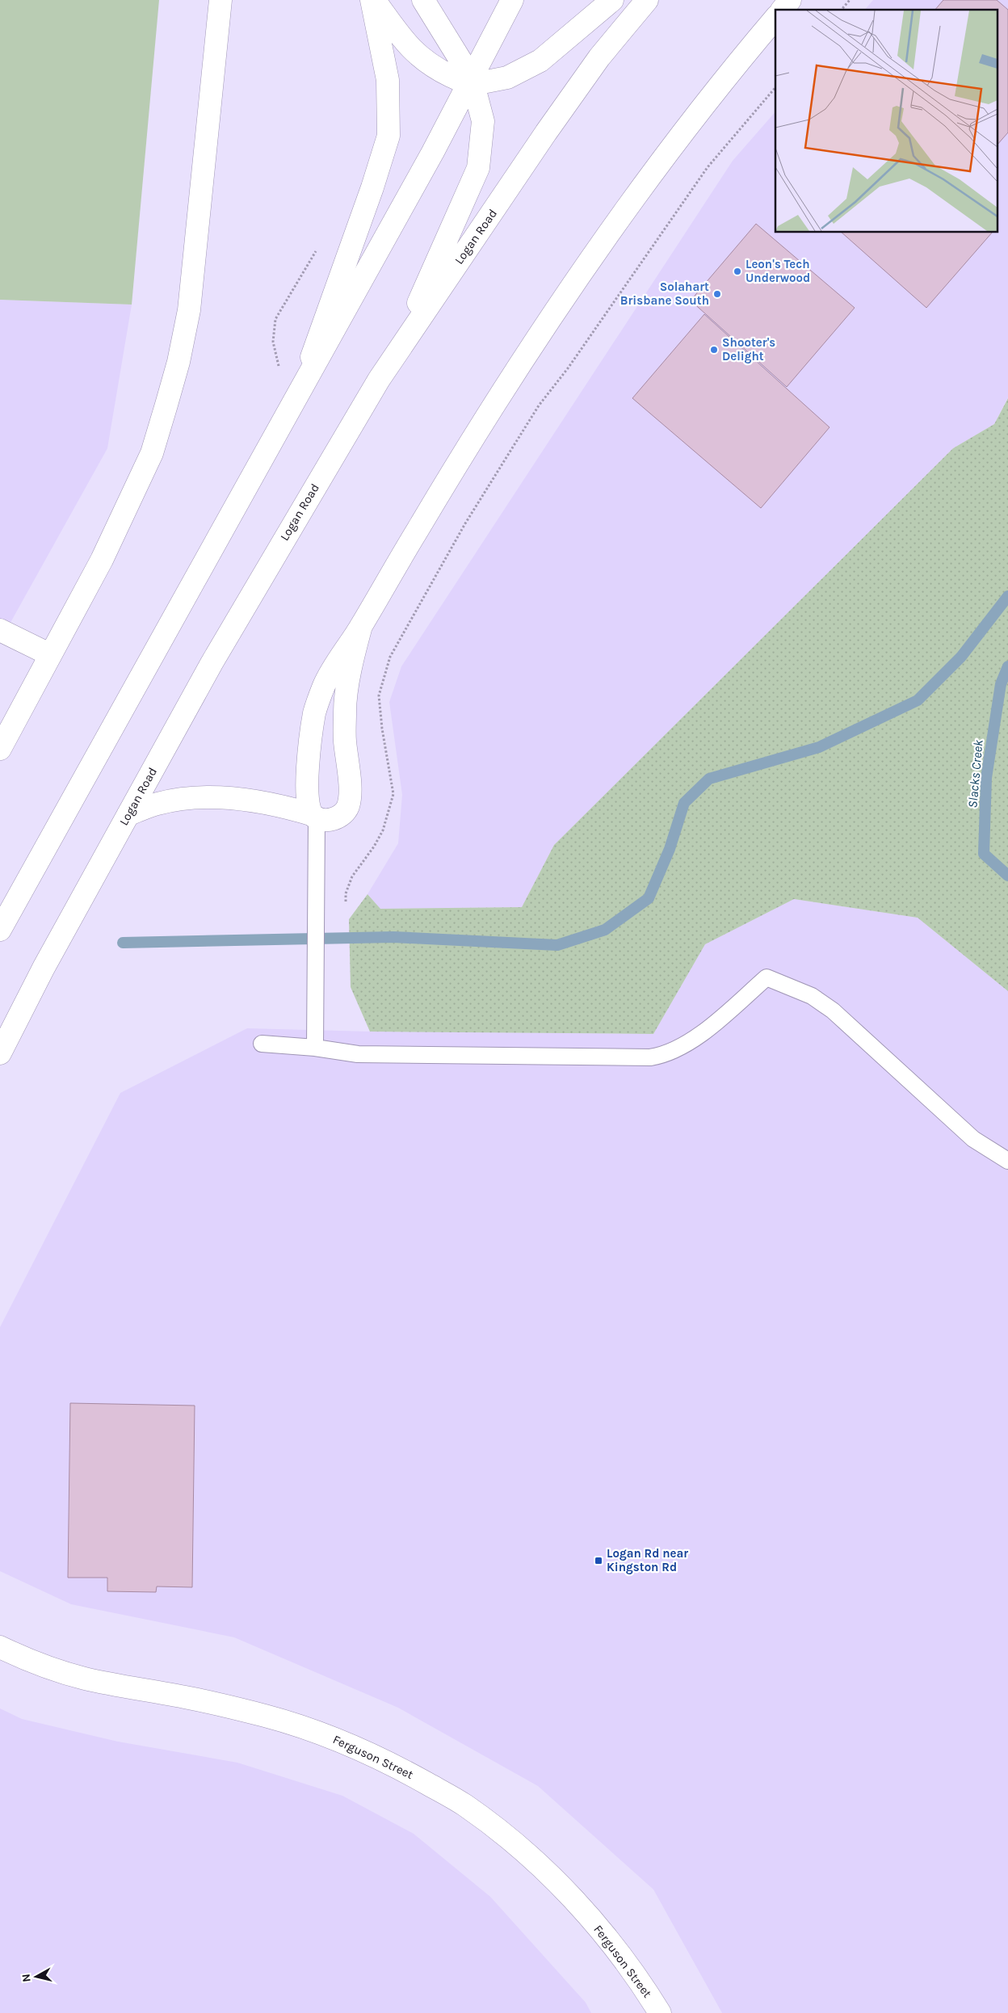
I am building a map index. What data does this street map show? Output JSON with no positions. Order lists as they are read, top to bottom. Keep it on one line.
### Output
{"streets":{"main road":["Logan Road","Ferguson Street"]},"water":["Slacks Creek"],"places":{"other":["Leon's Tech Underwood","Solahart Brisbane South","Shooter's Delight"],"transit":["Logan Rd near Kingston Rd"]},"north":"left"}
